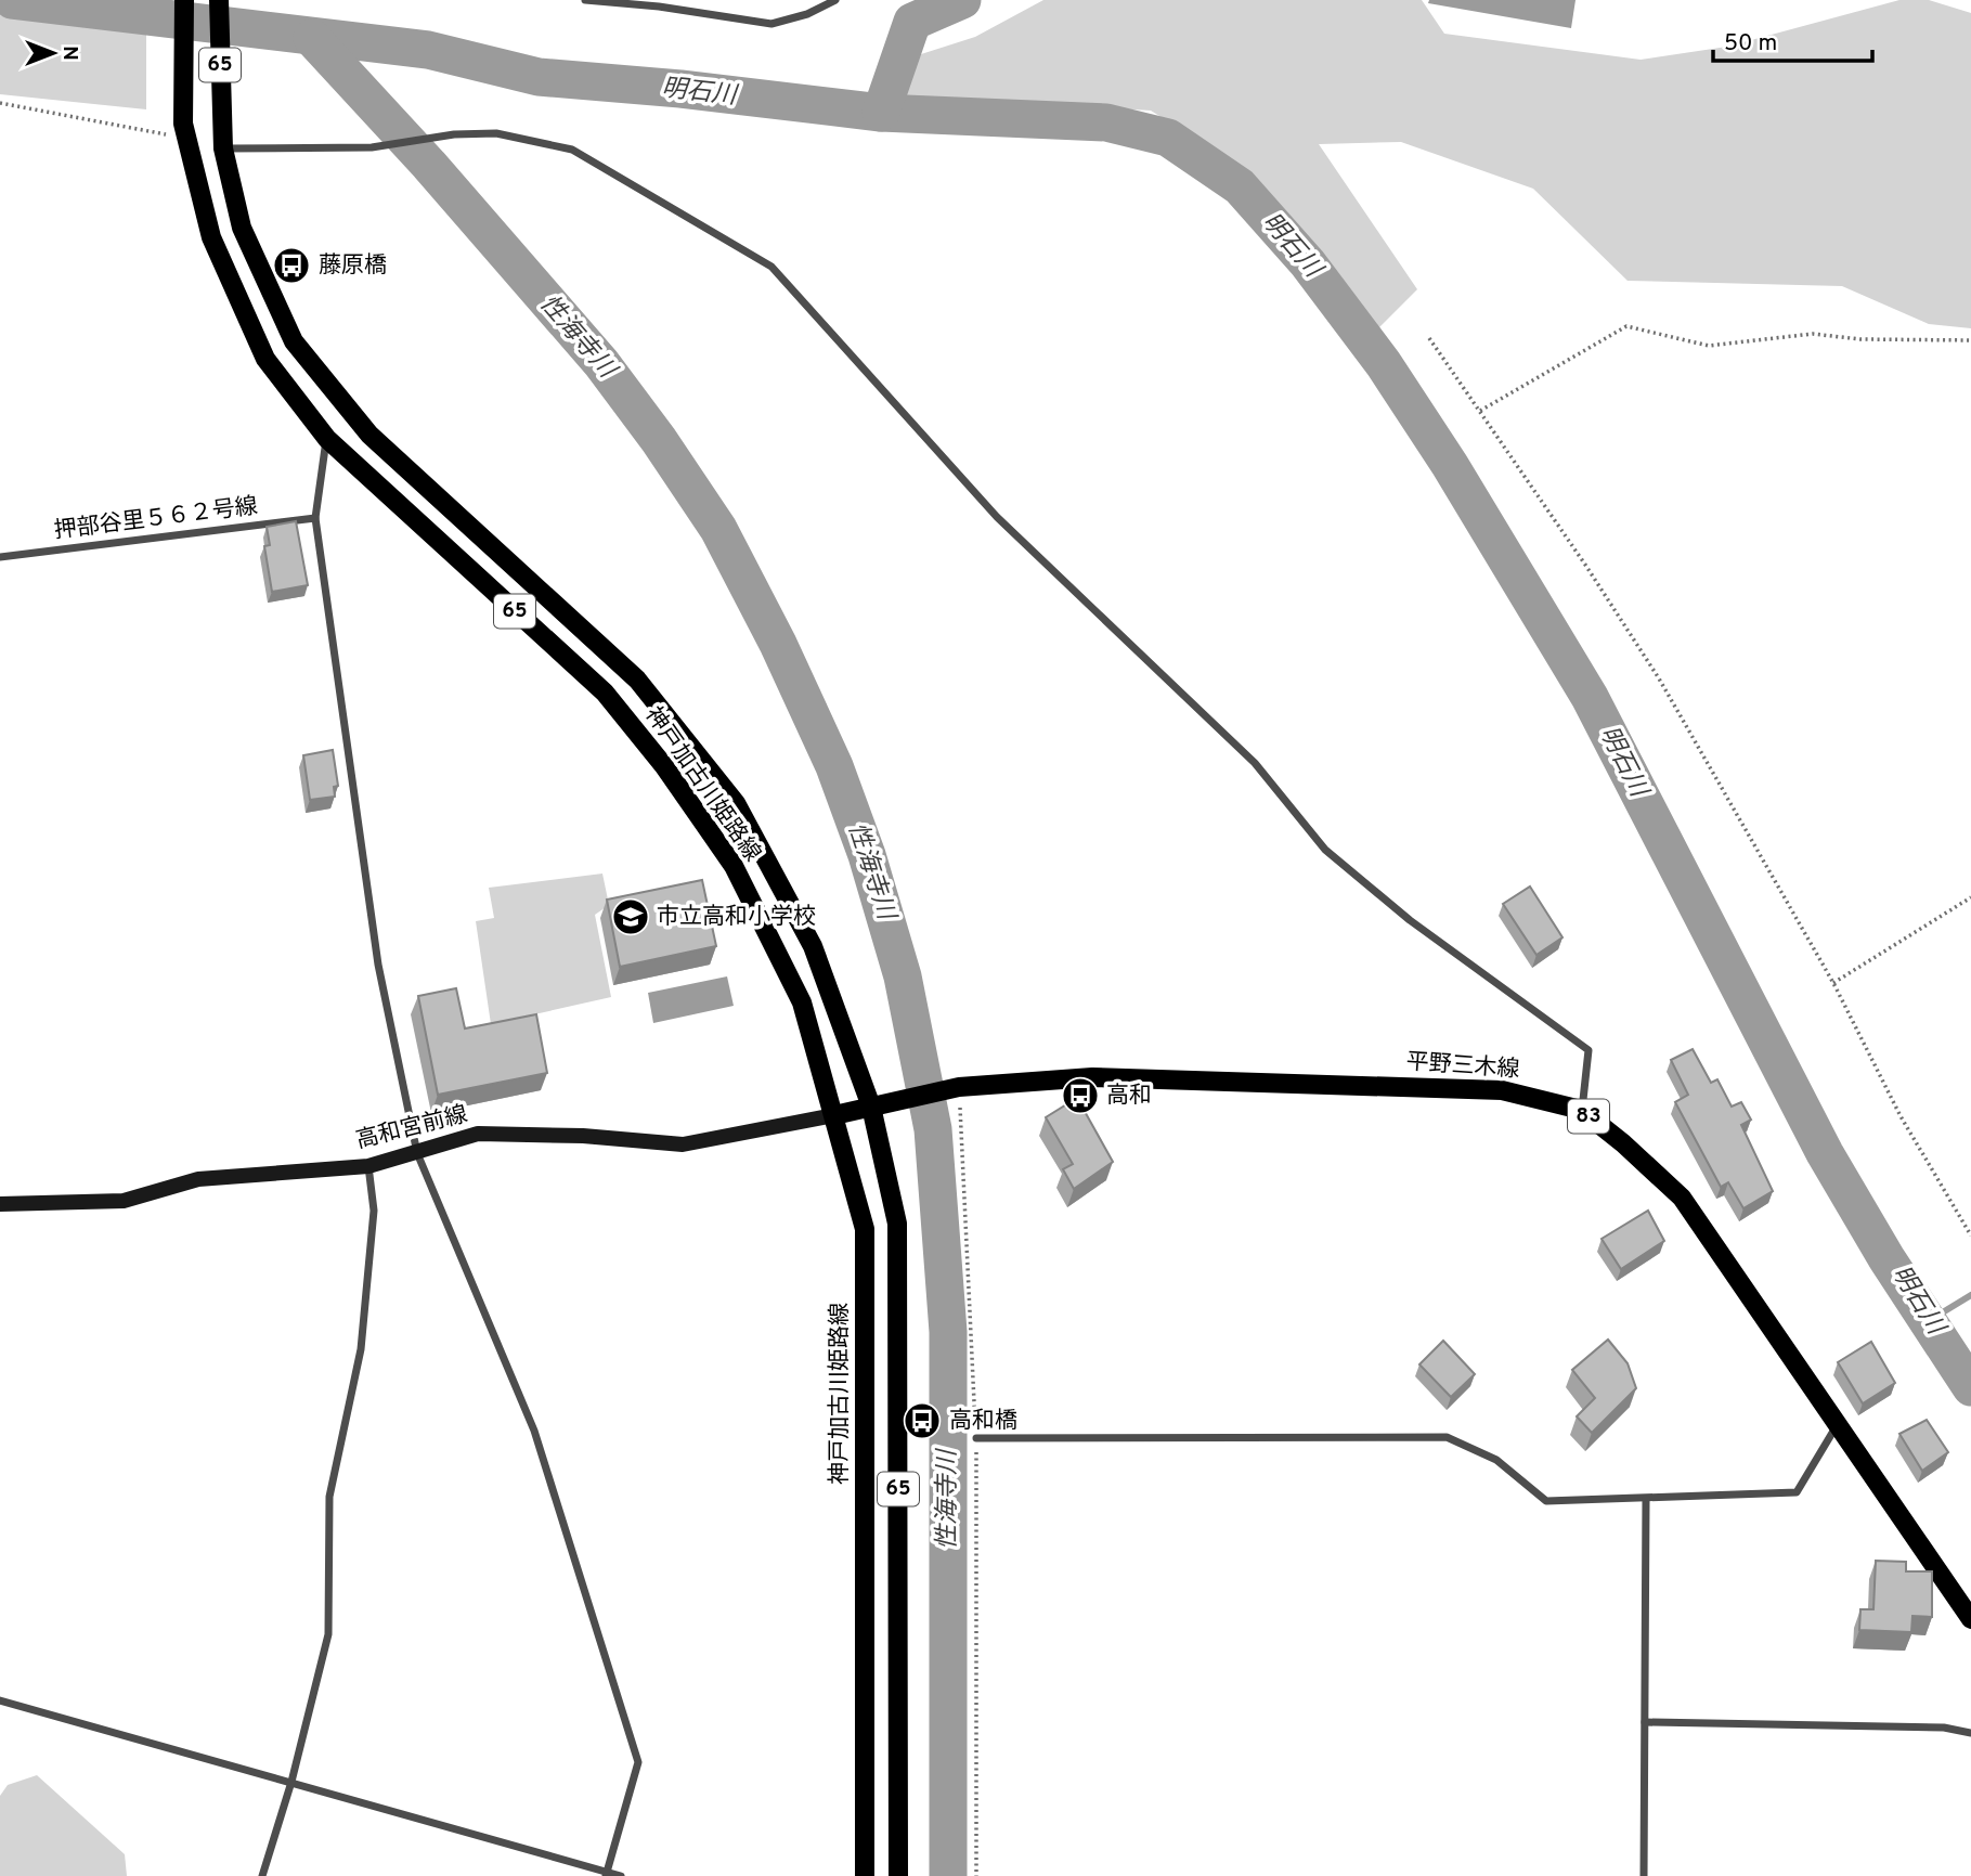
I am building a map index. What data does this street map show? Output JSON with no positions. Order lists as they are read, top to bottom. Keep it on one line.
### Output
{"streets":{"main road":["65","神戸加古川姫路線","平野三木線","83"],"street":["押部谷里５６２号線","高和宮前線"]},"crossings":[["神戸加古川姫路線","平野三木線"],["神戸加古川姫路線","高和宮前線"],["平野三木線","高和宮前線"]],"water":["明石川","性海寺川"],"places":{"bus stop":["藤原橋","高和","高和橋"],"school or university":["市立高和小学校"]},"scale_bar":"50 m","north":"right"}
